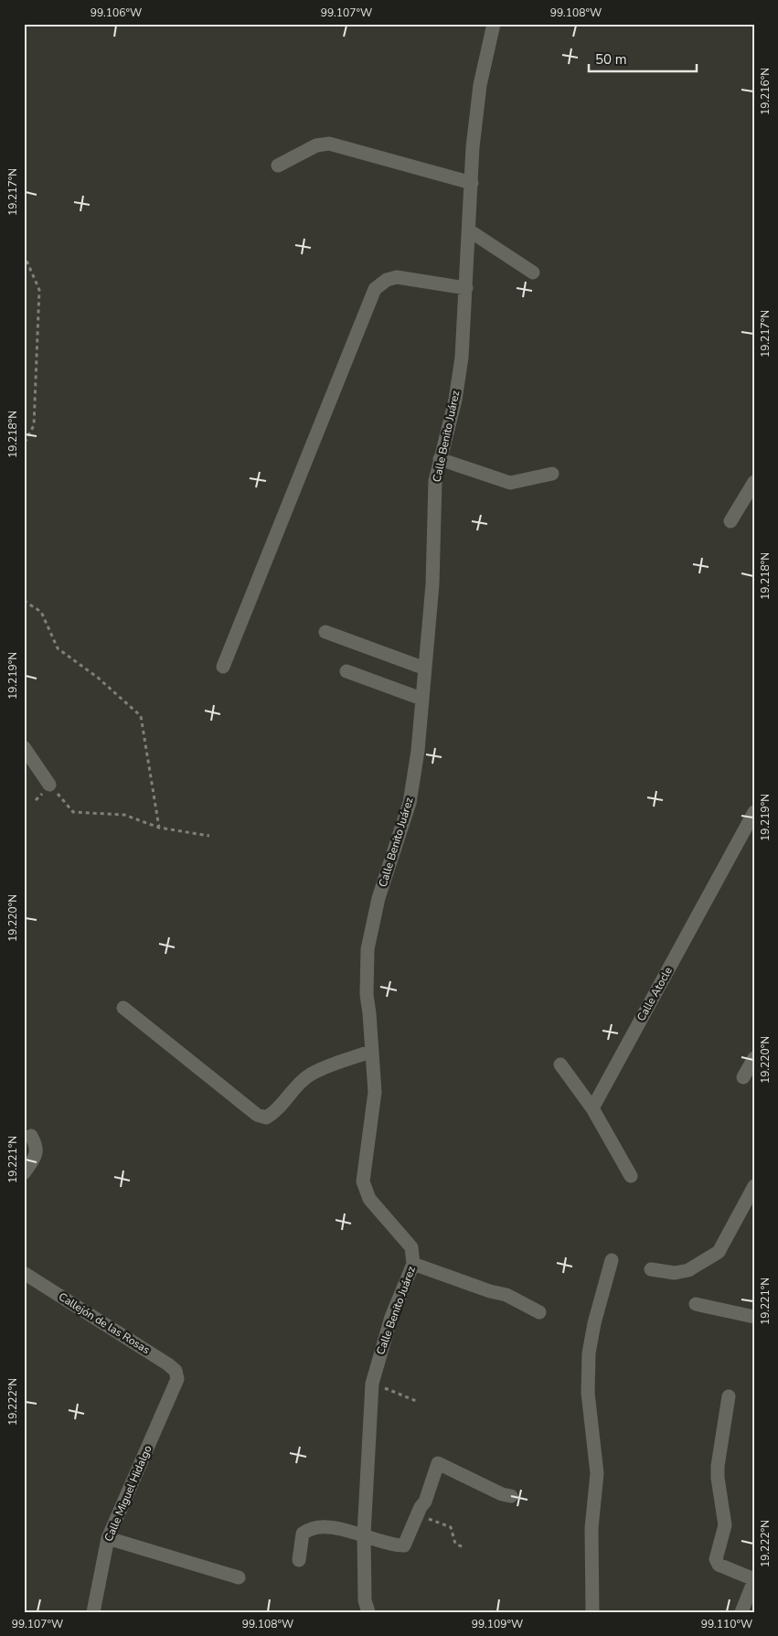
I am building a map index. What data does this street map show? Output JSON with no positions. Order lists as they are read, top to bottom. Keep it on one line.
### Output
{"streets":{"street":["Calle Benito Juárez","Calle Atocle","Callejón de las Rosas","Calle Miguel Hidalgo"]},"crossings":[["Callejón de las Rosas","Calle Miguel Hidalgo"]],"scale_bar":"50 m","coordinates":["99.106°W","99.107°W","99.108°W","19.216°N","19.217°N","19.218°N","19.219°N","19.220°N","19.221°N","19.222°N","99.109°W","99.110°W"]}
